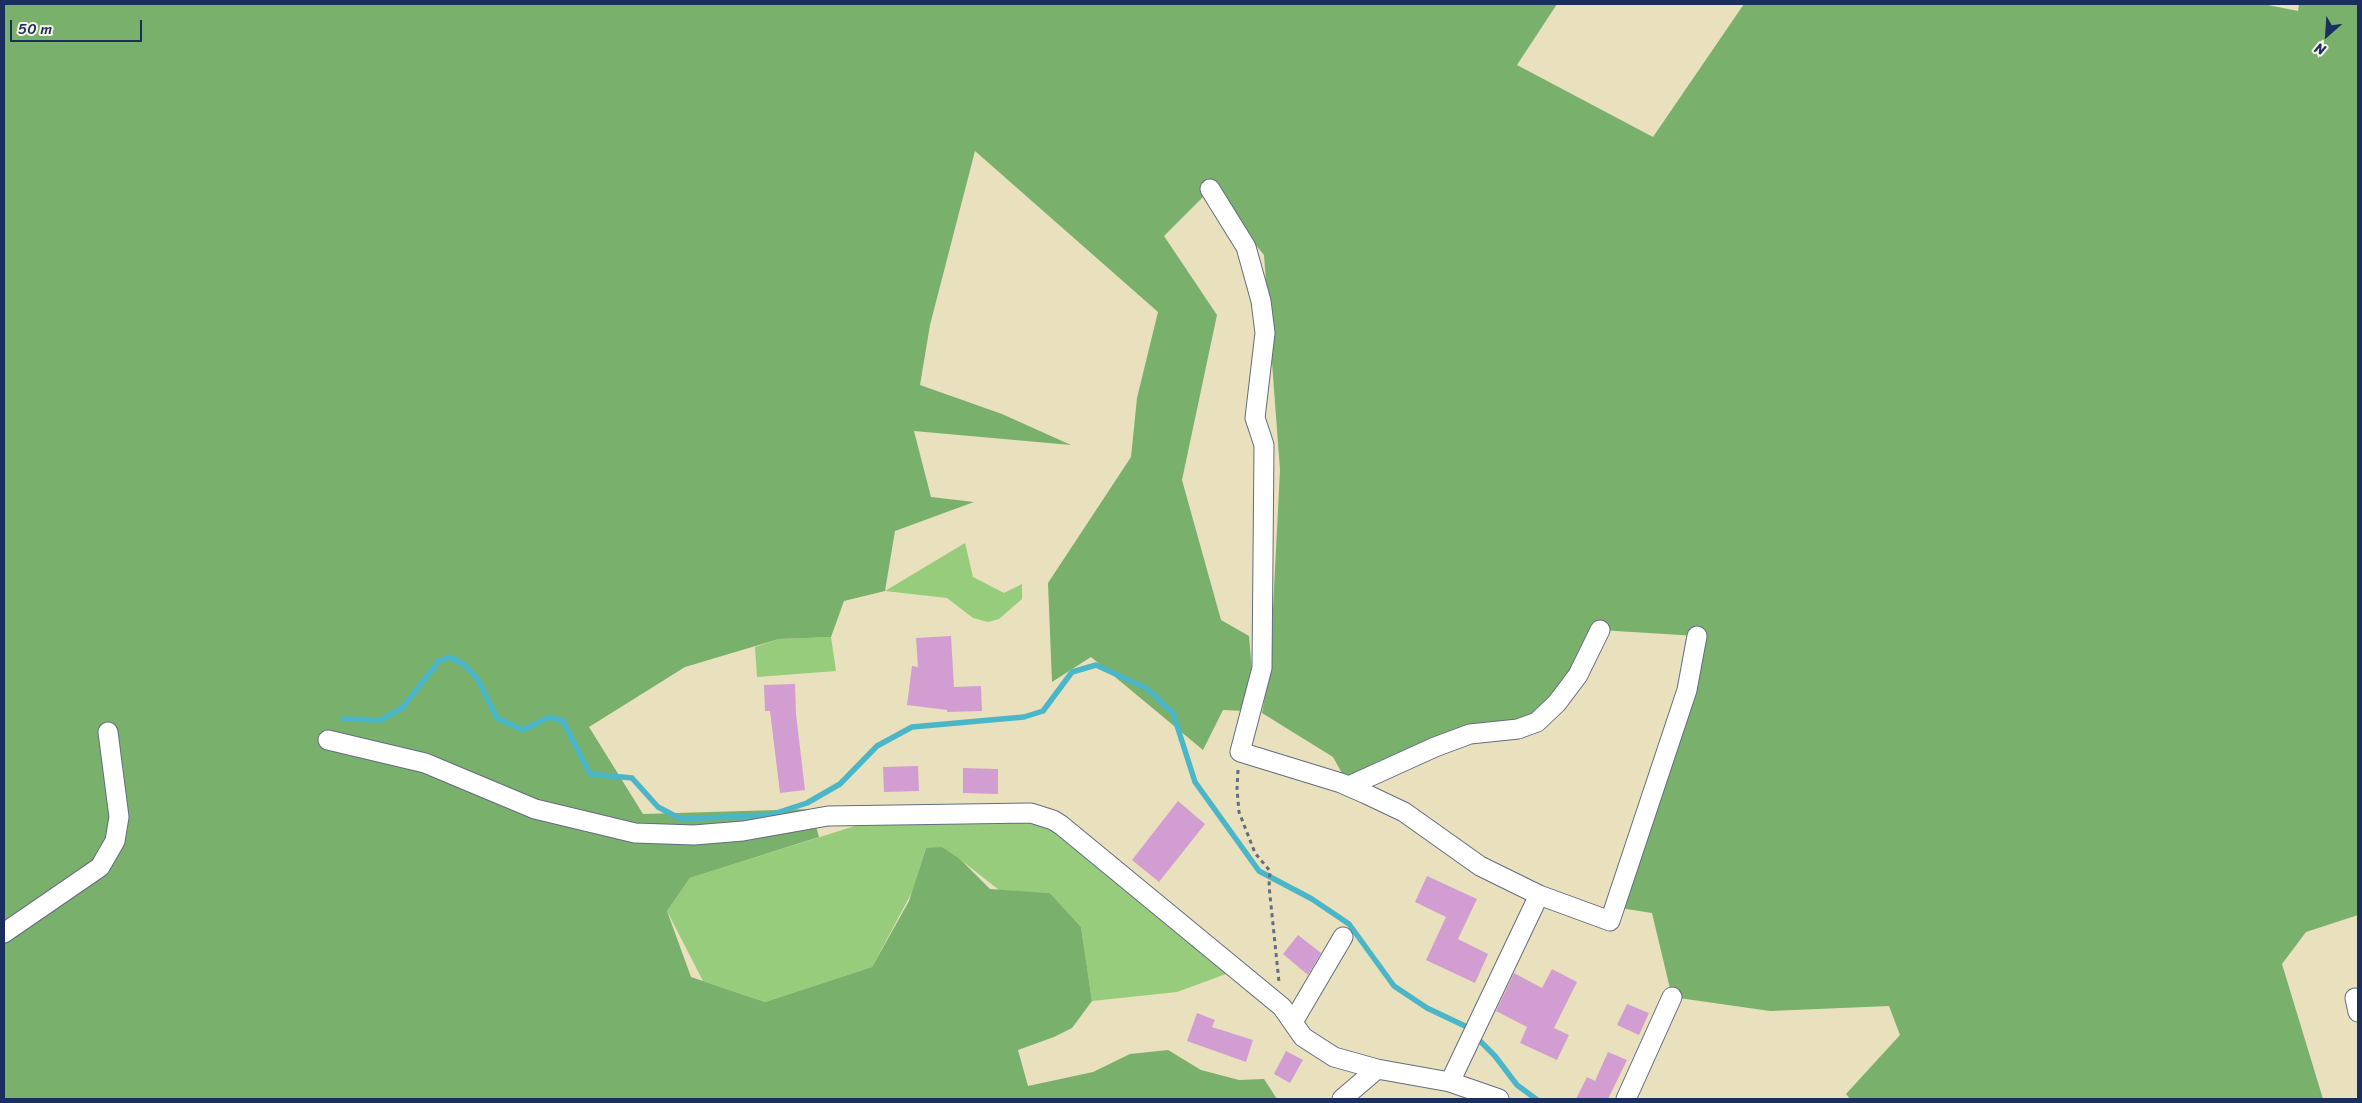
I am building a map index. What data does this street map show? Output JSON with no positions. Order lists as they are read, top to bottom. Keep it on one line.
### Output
{"scale_bar":"50 m","north":"bottom left"}
